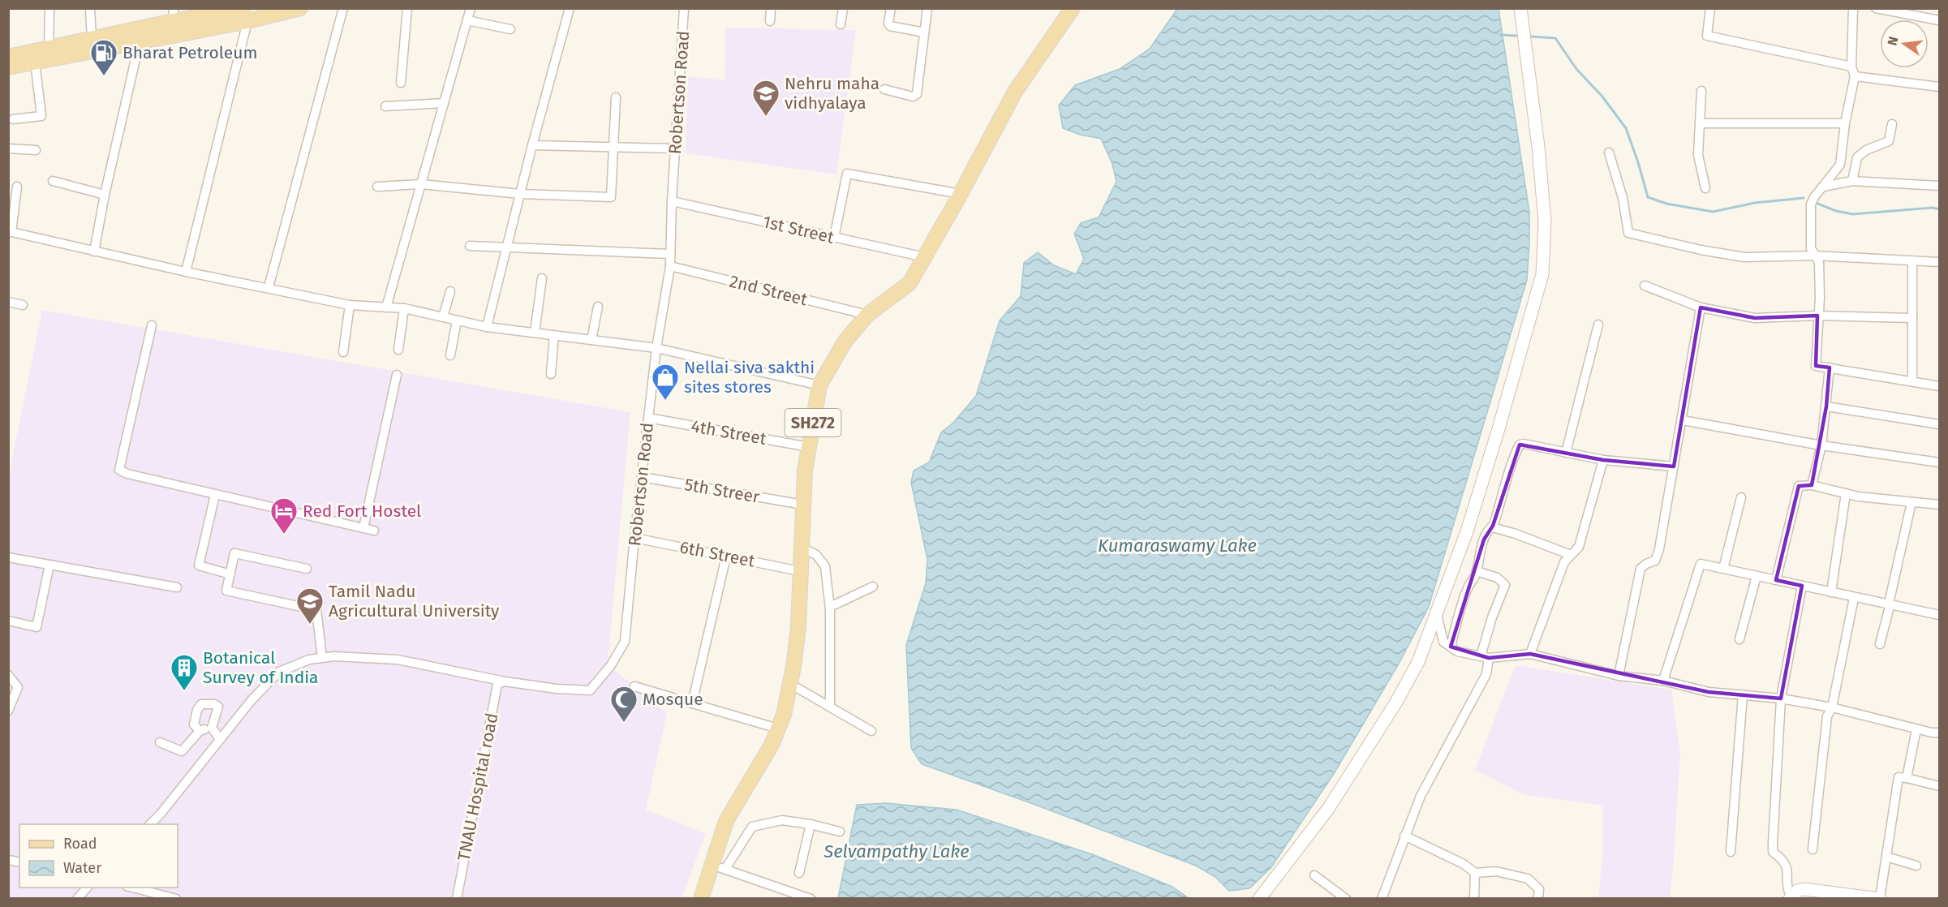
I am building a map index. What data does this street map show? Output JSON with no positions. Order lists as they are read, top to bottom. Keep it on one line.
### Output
{"streets":{"main road":["SH272"],"street":["Robertson Road","1st Street","2nd Street","4th Street","5th Streer","6th Street","TNAU Hospital road"]},"crossings":[["Robertson Road","1st Street"],["Robertson Road","2nd Street"],["Robertson Road","4th Street"],["Robertson Road","5th Streer"],["Robertson Road","6th Street"],["Robertson Road","TNAU Hospital road"],["1st Street","SH272"],["2nd Street","SH272"],["SH272","4th Street"],["SH272","5th Streer"],["SH272","6th Street"]],"water":["Kumaraswamy Lake","Selvampathy Lake"],"places":{"fuel station":["Bharat Petroleum"],"school or university":["Nehru maha vidhyalaya","Tamil Nadu Agricultural University"],"shop":["Nellai siva sakthi sites stores"],"hotel":["Red Fort Hostel"],"building":["Botanical Survey of India"],"mosque":["Mosque"]},"legend":["Road","Water"],"north":"left"}
